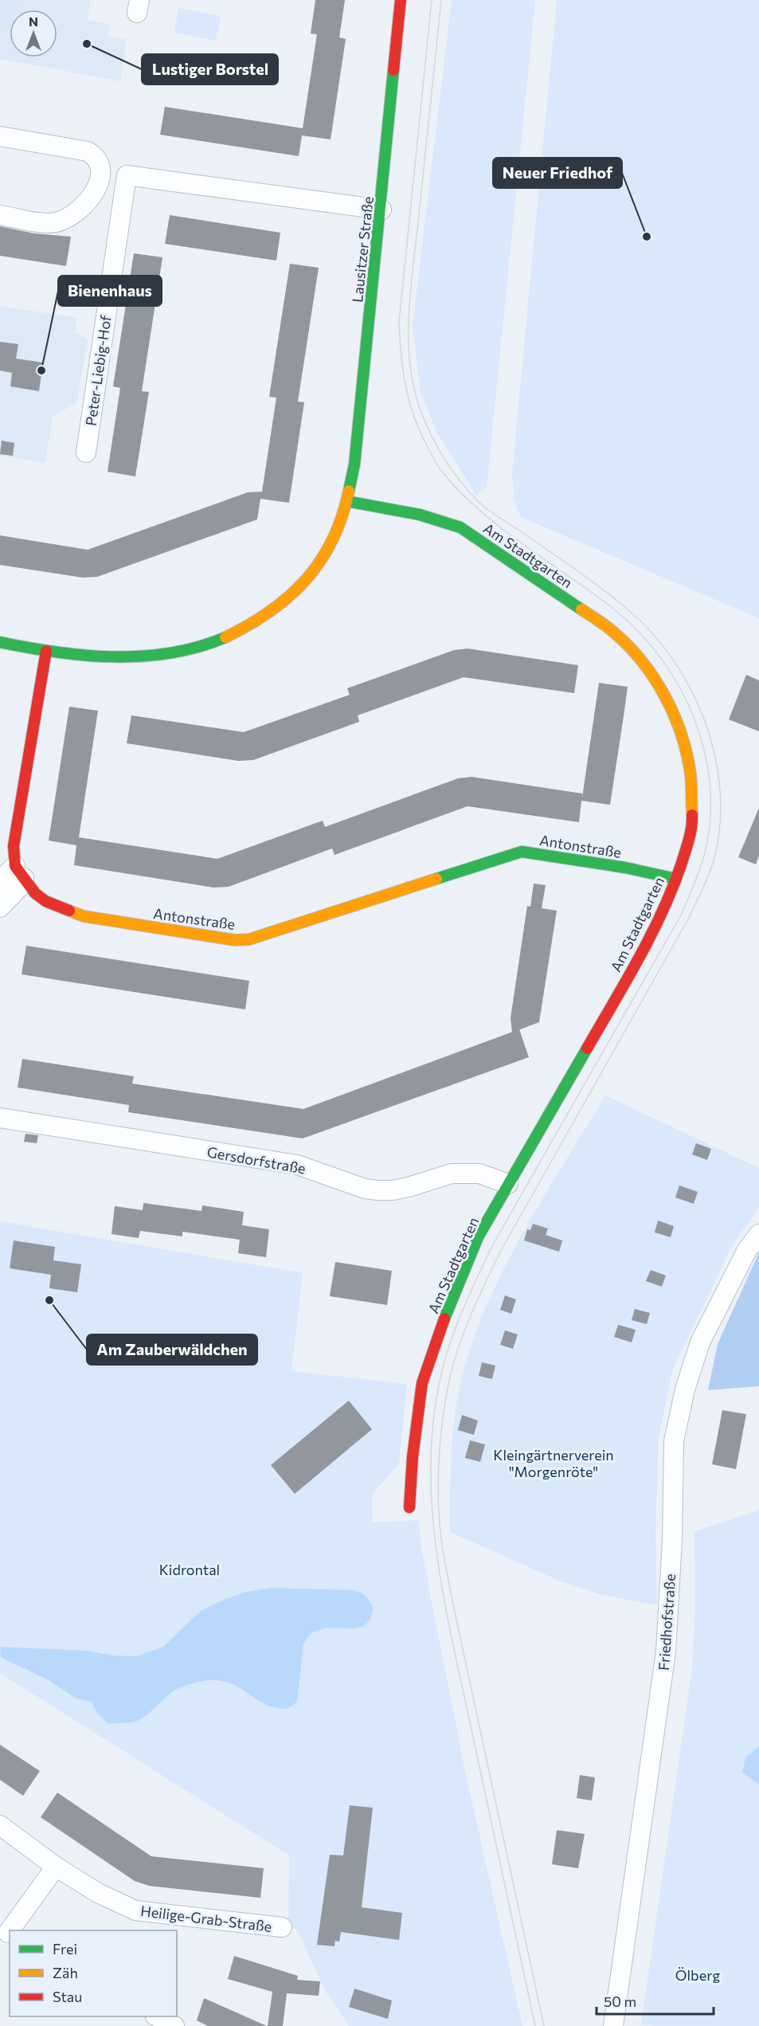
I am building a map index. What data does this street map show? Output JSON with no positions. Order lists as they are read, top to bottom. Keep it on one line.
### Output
{"streets":{"street":["Lausitzer Straße","Peter-Liebig-Hof","Am Stadtgarten","Antonstraße","Gersdorfstraße","Friedhofstraße","Heilige-Grab-Straße"]},"crossings":[["Lausitzer Straße","Am Stadtgarten"],["Am Stadtgarten","Antonstraße"],["Am Stadtgarten","Gersdorfstraße"]],"parks":["Kleingärtnerverein \"Morgenröte\"","Kidrontal","Ölberg"],"places":["Lustiger Borstel","Neuer Friedhof","Bienenhaus","Am Zauberwäldchen"],"legend":["Frei","Zäh","Stau"],"scale_bar":"50 m","north":"top"}
